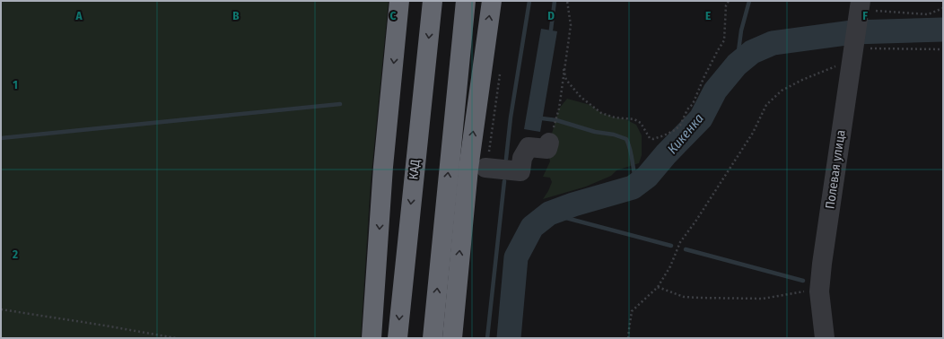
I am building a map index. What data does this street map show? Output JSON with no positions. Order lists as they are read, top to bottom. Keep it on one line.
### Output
{"streets":{"highway":["КАД"],"street":["Полевая улица"]},"water":["Кикенка"],"grid":{"columns":["A","B","C","D","E","F"],"rows":["1","2"]}}
